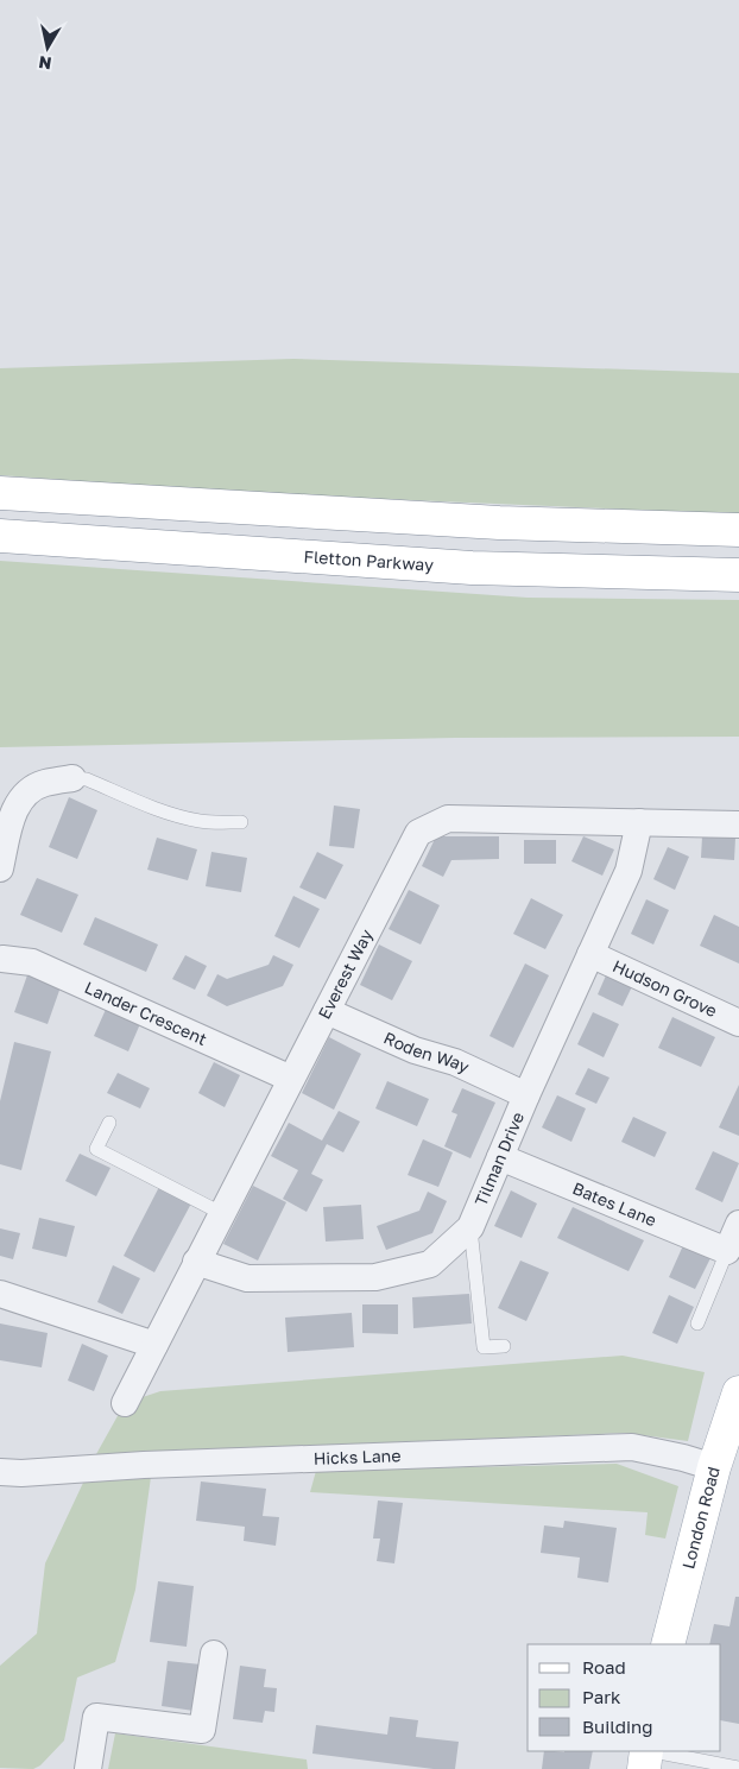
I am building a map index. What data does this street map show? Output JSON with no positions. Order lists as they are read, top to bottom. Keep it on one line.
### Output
{"streets":{"main road":["Fletton Parkway","London Road"],"street":["Everest Way","Hudson Grove","Lander Crescent","Roden Way","Tilman Drive","Bates Lane","Hicks Lane"]},"crossings":[["Everest Way","Lander Crescent"],["Everest Way","Roden Way"],["Everest Way","Tilman Drive"],["Hudson Grove","Tilman Drive"],["Roden Way","Tilman Drive"],["Tilman Drive","Bates Lane"],["Hicks Lane","London Road"]],"legend":["Road","Park","Building"],"north":"bottom"}
